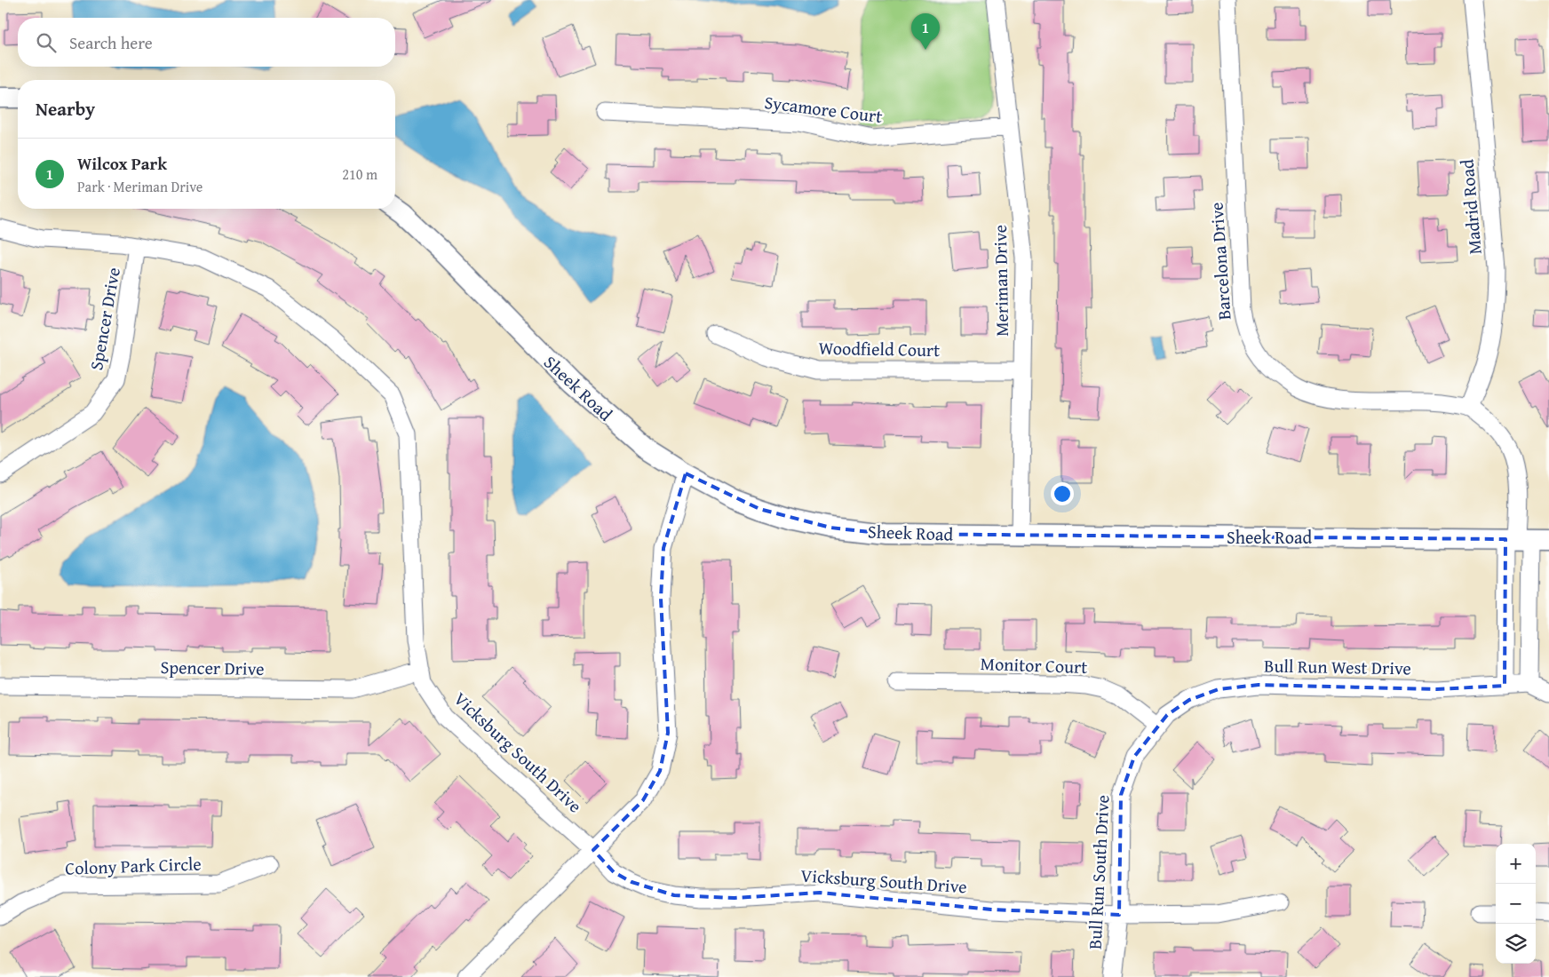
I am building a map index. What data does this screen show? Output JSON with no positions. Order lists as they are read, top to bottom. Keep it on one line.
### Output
{"streets":{"street":["Sycamore Court","Madrid Road","Barcelona Drive","Meriman Drive","Spencer Drive","Woodfield Court","Sheek Road","Monitor Court","Bull Run West Drive","Vicksburg South Drive","Colony Park Circle","Bull Run South Drive"]},"crossings":[["Sycamore Court","Meriman Drive"],["Madrid Road","Barcelona Drive"],["Barcelona Drive","Sheek Road"],["Meriman Drive","Woodfield Court"],["Meriman Drive","Sheek Road"],["Spencer Drive","Vicksburg South Drive"],["Monitor Court","Bull Run West Drive"],["Monitor Court","Bull Run South Drive"],["Bull Run West Drive","Bull Run South Drive"],["Vicksburg South Drive","Bull Run South Drive"]],"page":{"pins":"1","search":"Search here","heading":"Nearby","list":[{"mark":"1","name":"Wilcox Park","note":"Park · Meriman Drive","value":"210 m"}],"map_buttons":["+","−"]}}
